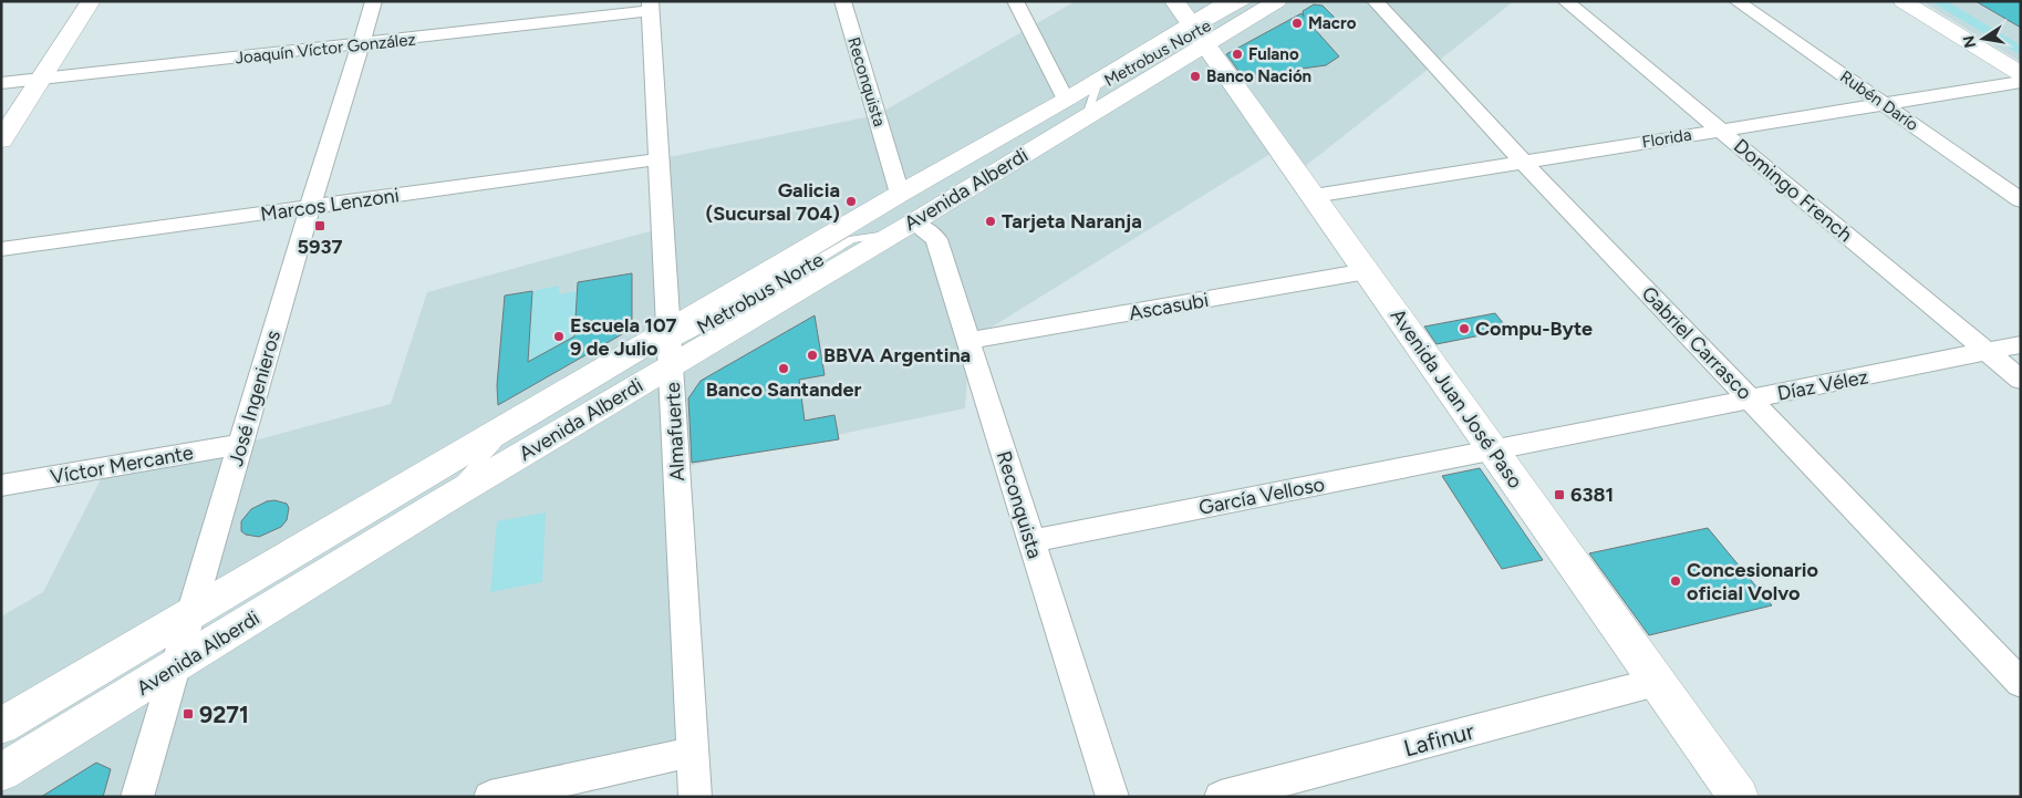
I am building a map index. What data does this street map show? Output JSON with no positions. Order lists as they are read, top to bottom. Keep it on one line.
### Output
{"streets":{"main road":["Avenida Alberdi","Avenida Juan José Paso"],"street":["Joaquín Víctor González","Reconquista","Rubén Darío","Florida","Domingo French","Marcos Lenzoni","Ascasubi","Gabriel Carrasco","Díaz Vélez","José Ingenieros","Almafuerte","Víctor Mercante","García Velloso","Lafinur"],"lane":["Metrobus Norte"]},"crossings":[["Joaquín Víctor González","José Ingenieros"],["Joaquín Víctor González","Almafuerte"],["Metrobus Norte","Reconquista"],["Metrobus Norte","Avenida Alberdi"],["Metrobus Norte","Avenida Juan José Paso"],["Metrobus Norte","Almafuerte"],["Reconquista","Avenida Alberdi"],["Reconquista","Ascasubi"],["Reconquista","García Velloso"],["Rubén Darío","Florida"],["Florida","Domingo French"],["Florida","Gabriel Carrasco"],["Florida","Avenida Juan José Paso"],["Avenida Alberdi","José Ingenieros"],["Avenida Alberdi","Avenida Juan José Paso"],["Avenida Alberdi","Almafuerte"],["Domingo French","Díaz Vélez"],["Marcos Lenzoni","José Ingenieros"],["Marcos Lenzoni","Almafuerte"],["Ascasubi","Avenida Juan José Paso"],["Gabriel Carrasco","Díaz Vélez"],["Díaz Vélez","Avenida Juan José Paso"],["Díaz Vélez","García Velloso"],["José Ingenieros","Víctor Mercante"],["Avenida Juan José Paso","García Velloso"],["Avenida Juan José Paso","Lafinur"]],"places":{"other":["Macro","Fulano","Banco Nación","Galicia (Sucursal 704)","Tarjeta Naranja","Compu-Byte","Escuela 107 9 de Julio","BBVA Argentina","Banco Santander","Concesionario oficial Volvo"],"transit":["5937","6381","9271"]},"north":"left"}
